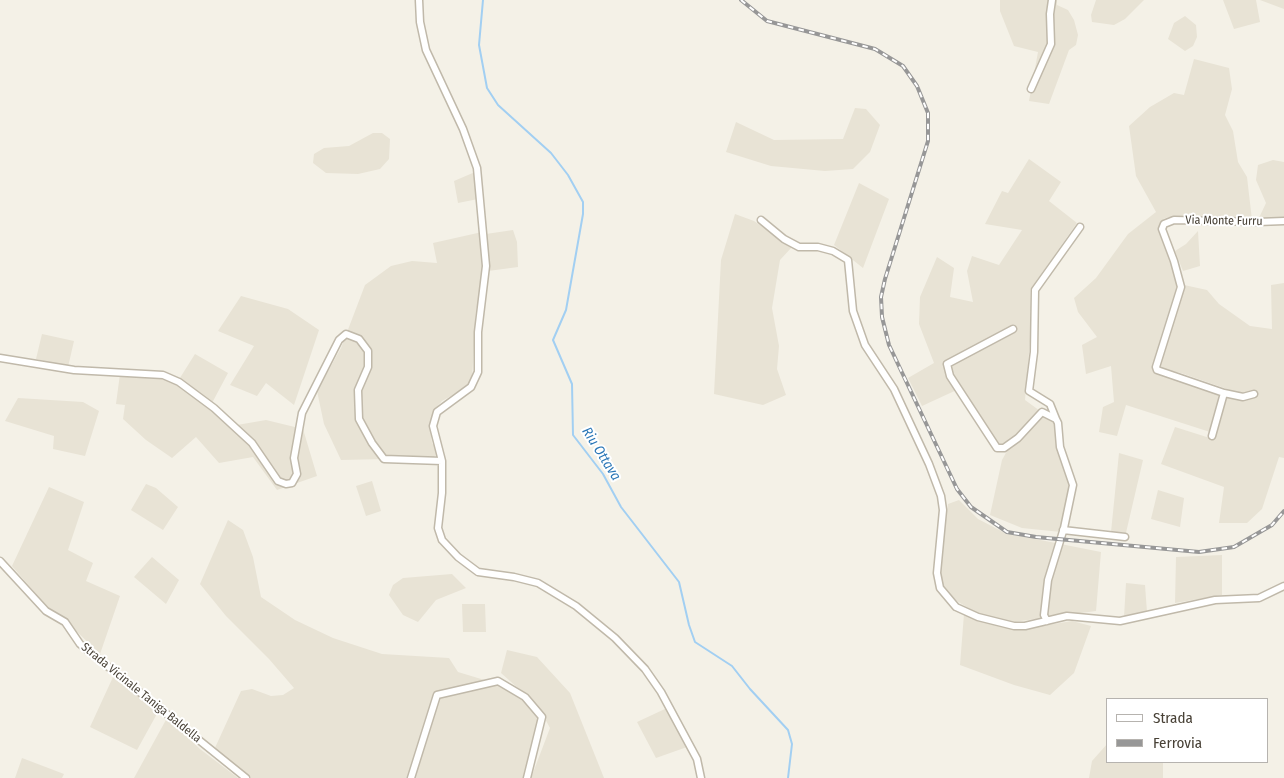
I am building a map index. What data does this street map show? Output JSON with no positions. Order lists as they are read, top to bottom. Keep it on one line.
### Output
{"streets":{"street":["Via Monte Furru","Strada Vicinale Taniga Baldella"]},"water":["Riu Ottava"],"legend":["Strada","Ferrovia"]}
